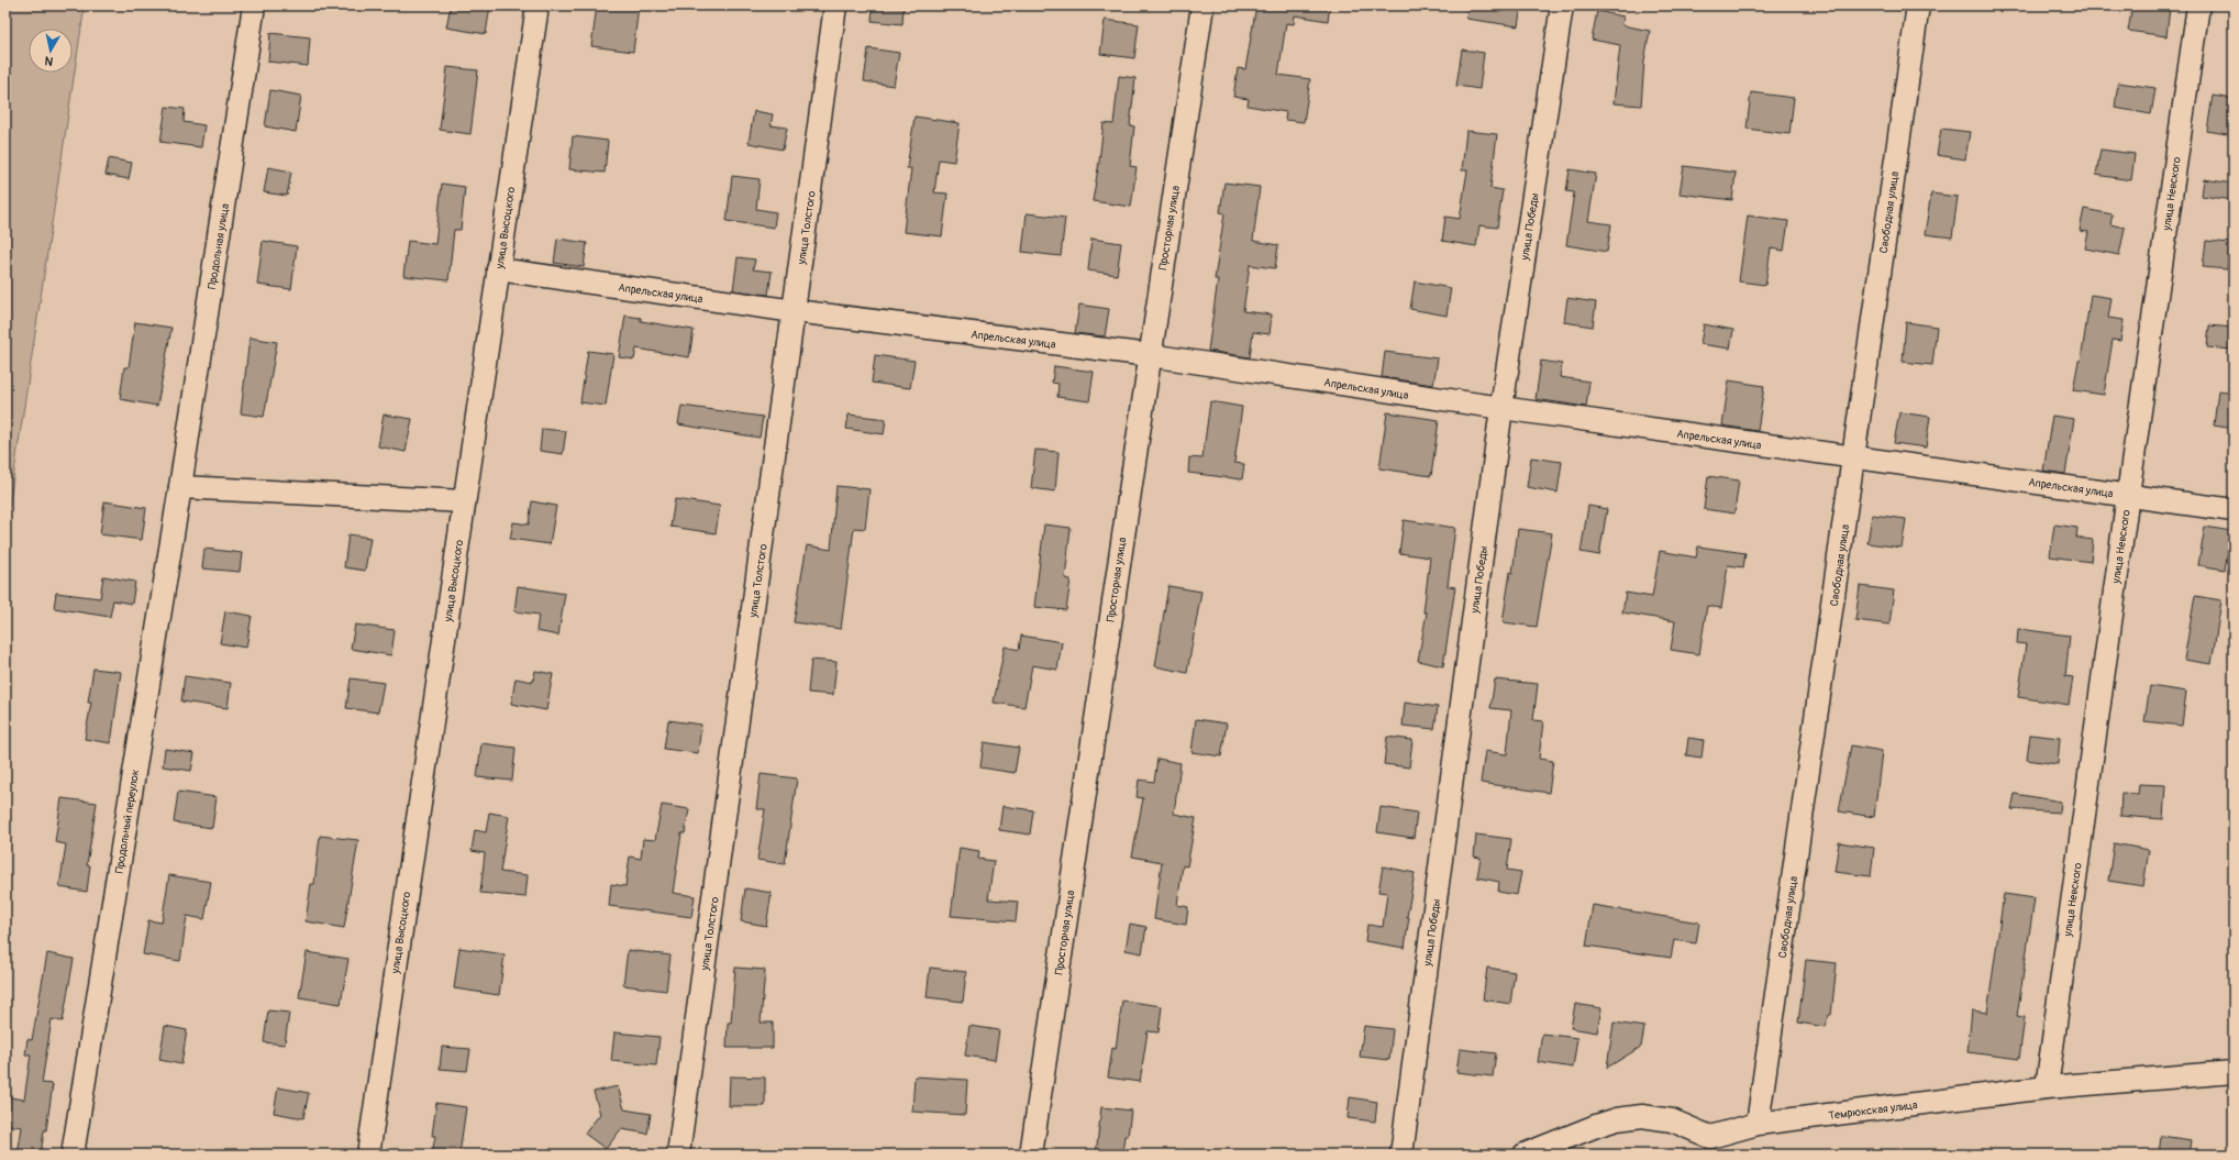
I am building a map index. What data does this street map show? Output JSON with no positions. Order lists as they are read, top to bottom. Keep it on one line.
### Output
{"streets":{"street":["улица Невского","Свободная улица","улица Победы","улица Высоцкого","улица Толстого","Просторная улица","Продольная улица","Апрельская улица","Продольный переулок","Темрюкская улица"]},"crossings":[["улица Невского","Апрельская улица"],["улица Невского","Темрюкская улица"],["Свободная улица","Апрельская улица"],["Свободная улица","Темрюкская улица"],["улица Победы","Апрельская улица"],["улица Высоцкого","Апрельская улица"],["улица Толстого","Апрельская улица"],["Просторная улица","Апрельская улица"],["Продольная улица","Продольный переулок"]],"north":"bottom"}
